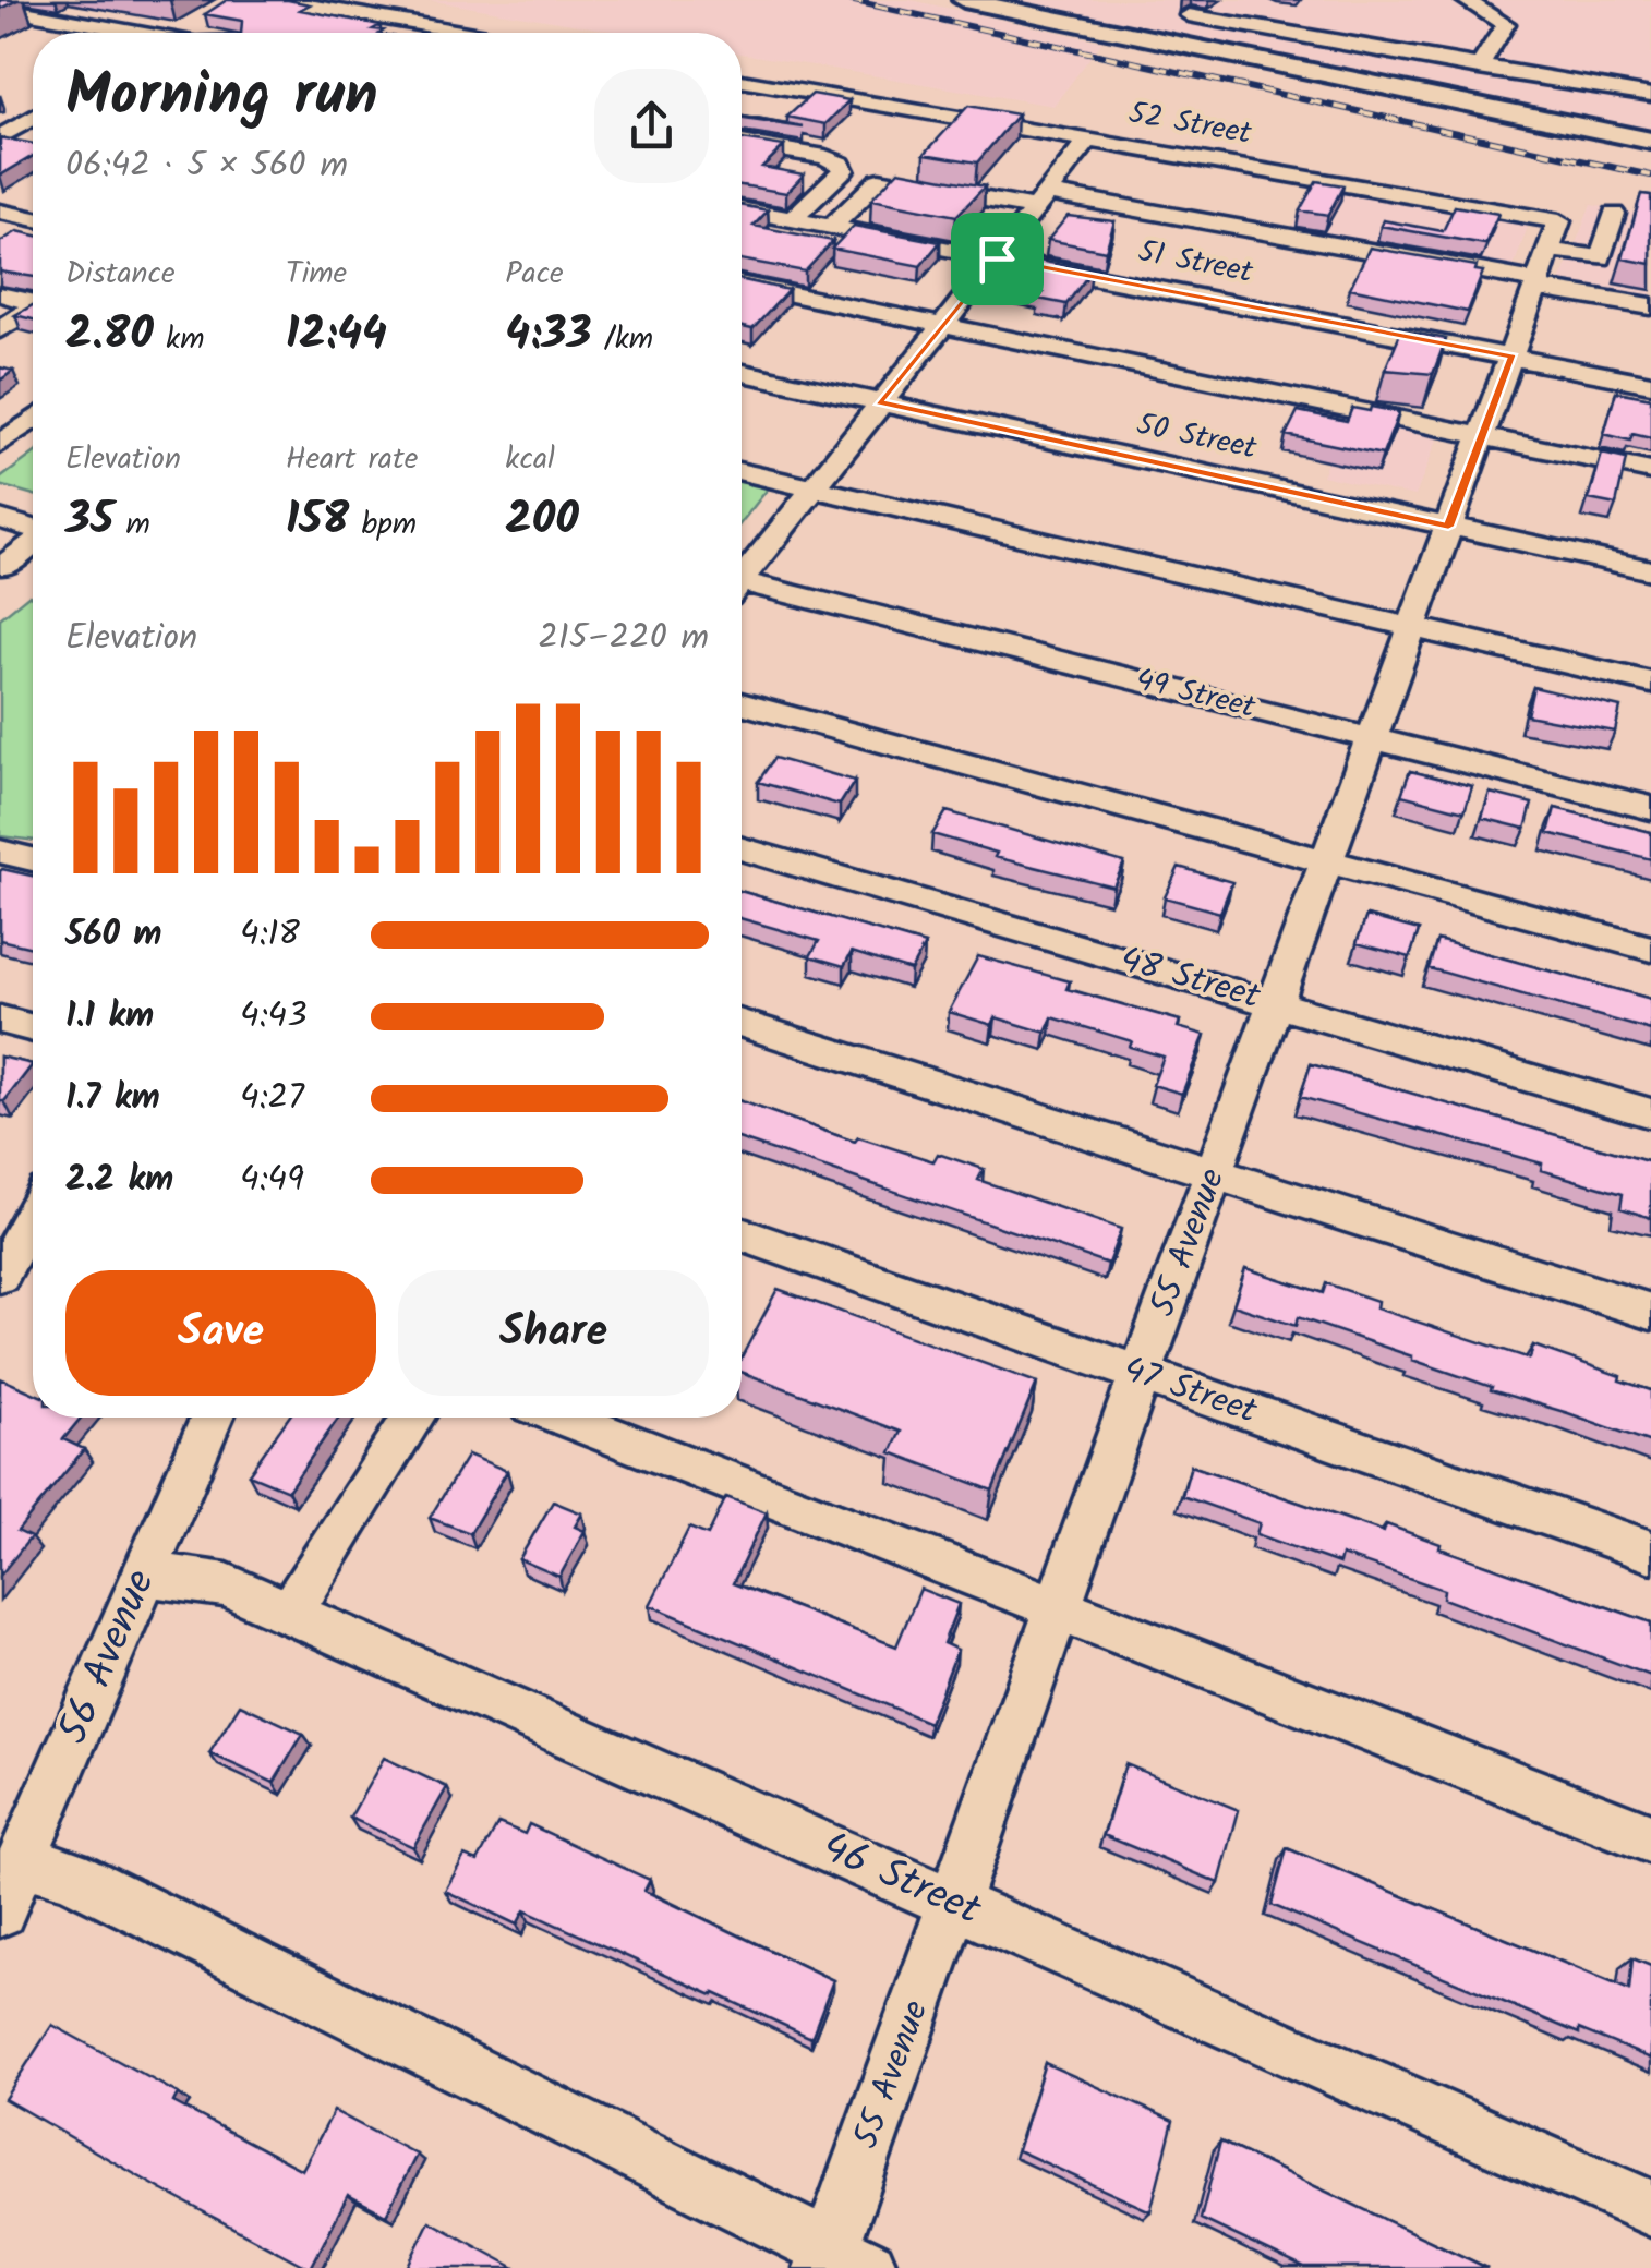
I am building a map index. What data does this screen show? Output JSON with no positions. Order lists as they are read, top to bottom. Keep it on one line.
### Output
{"streets":{"street":["52 Street","51 Street","50 Street","49 Street","48 Street","55 Avenue","47 Street","56 Avenue","46 Street"]},"crossings":[["52 Street","55 Avenue"],["51 Street","55 Avenue"],["50 Street","55 Avenue"],["49 Street","55 Avenue"],["48 Street","55 Avenue"],["55 Avenue","47 Street"],["55 Avenue","46 Street"],["56 Avenue","46 Street"]],"page":{"heading":["Morning run","06:42 · 5 × 560 m"],"stats":[["Distance","2.80 km"],["Time","12:44"],["Pace","4:33 /km"],["Elevation","35 m"],["Heart rate","158 bpm"],["kcal","200"]],"chart":["Elevation","215–220 m"],"list":[{"name":"560 m","note":"4:18"},{"name":"1.1 km","note":"4:43"},{"name":"1.7 km","note":"4:27"},{"name":"2.2 km","note":"4:49"}],"buttons":["Save","Share"]}}
